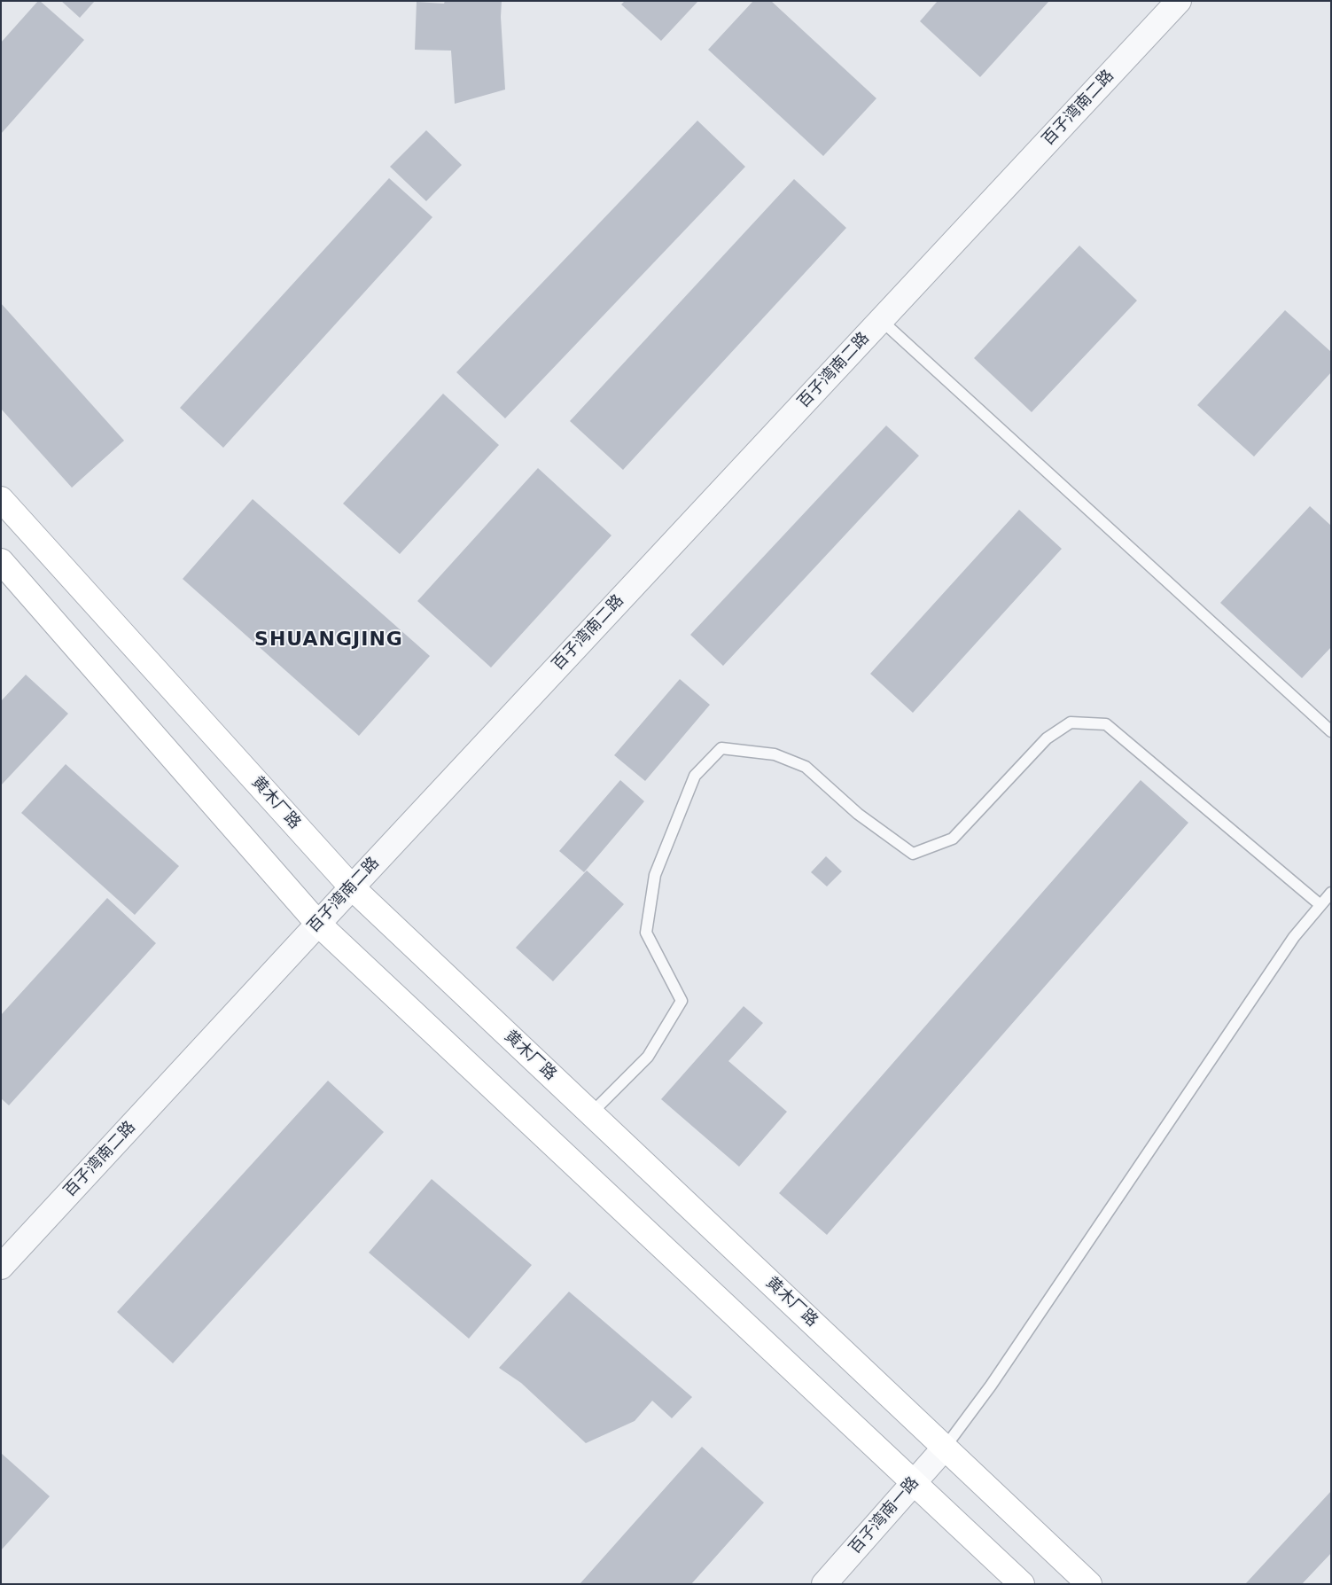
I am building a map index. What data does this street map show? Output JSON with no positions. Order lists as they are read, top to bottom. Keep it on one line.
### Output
{"streets":{"main road":["黄木厂路"],"street":["百子湾南二路","百子湾南一路"]},"crossings":[["百子湾南二路","黄木厂路"],["黄木厂路","百子湾南一路"]],"districts":["SHUANGJING"]}
